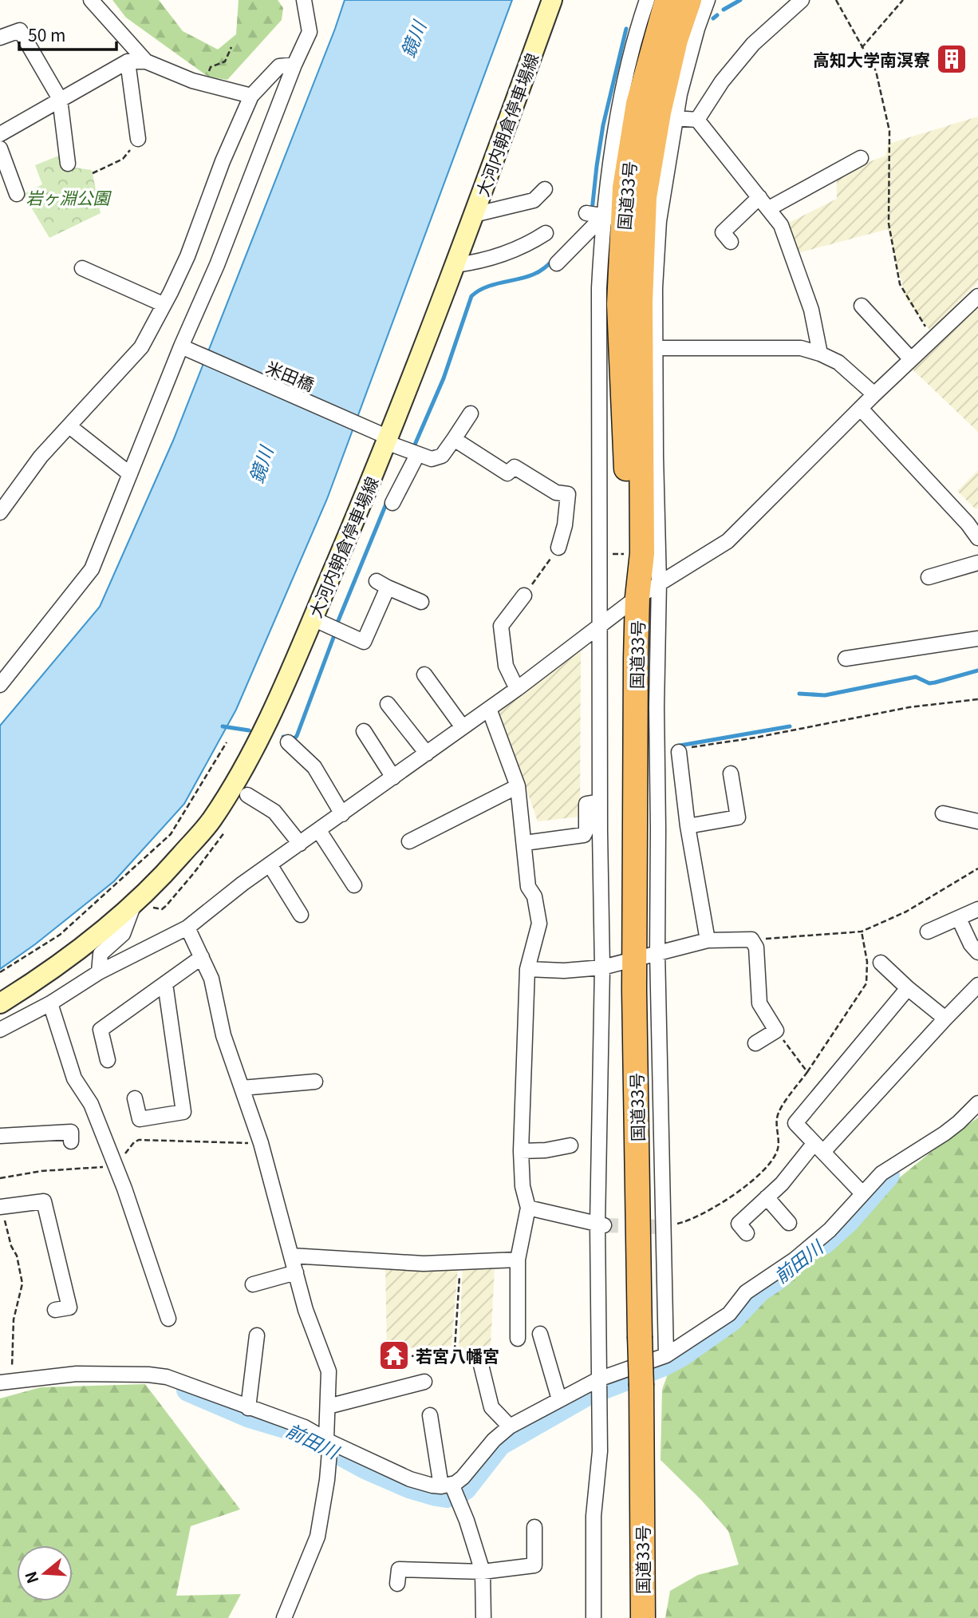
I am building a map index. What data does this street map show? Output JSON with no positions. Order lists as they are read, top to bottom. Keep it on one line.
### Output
{"streets":{"highway":["国道33号"],"main road":["大河内朝倉停車場線"],"street":["米田橋"]},"crossings":[["大河内朝倉停車場線","米田橋"]],"water":["鏡川","前田川"],"parks":["岩ヶ淵公園"],"places":{"building":["高知大学南溟寮"],"temple":["若宮八幡宮"]},"scale_bar":"50 m","north":"left"}
